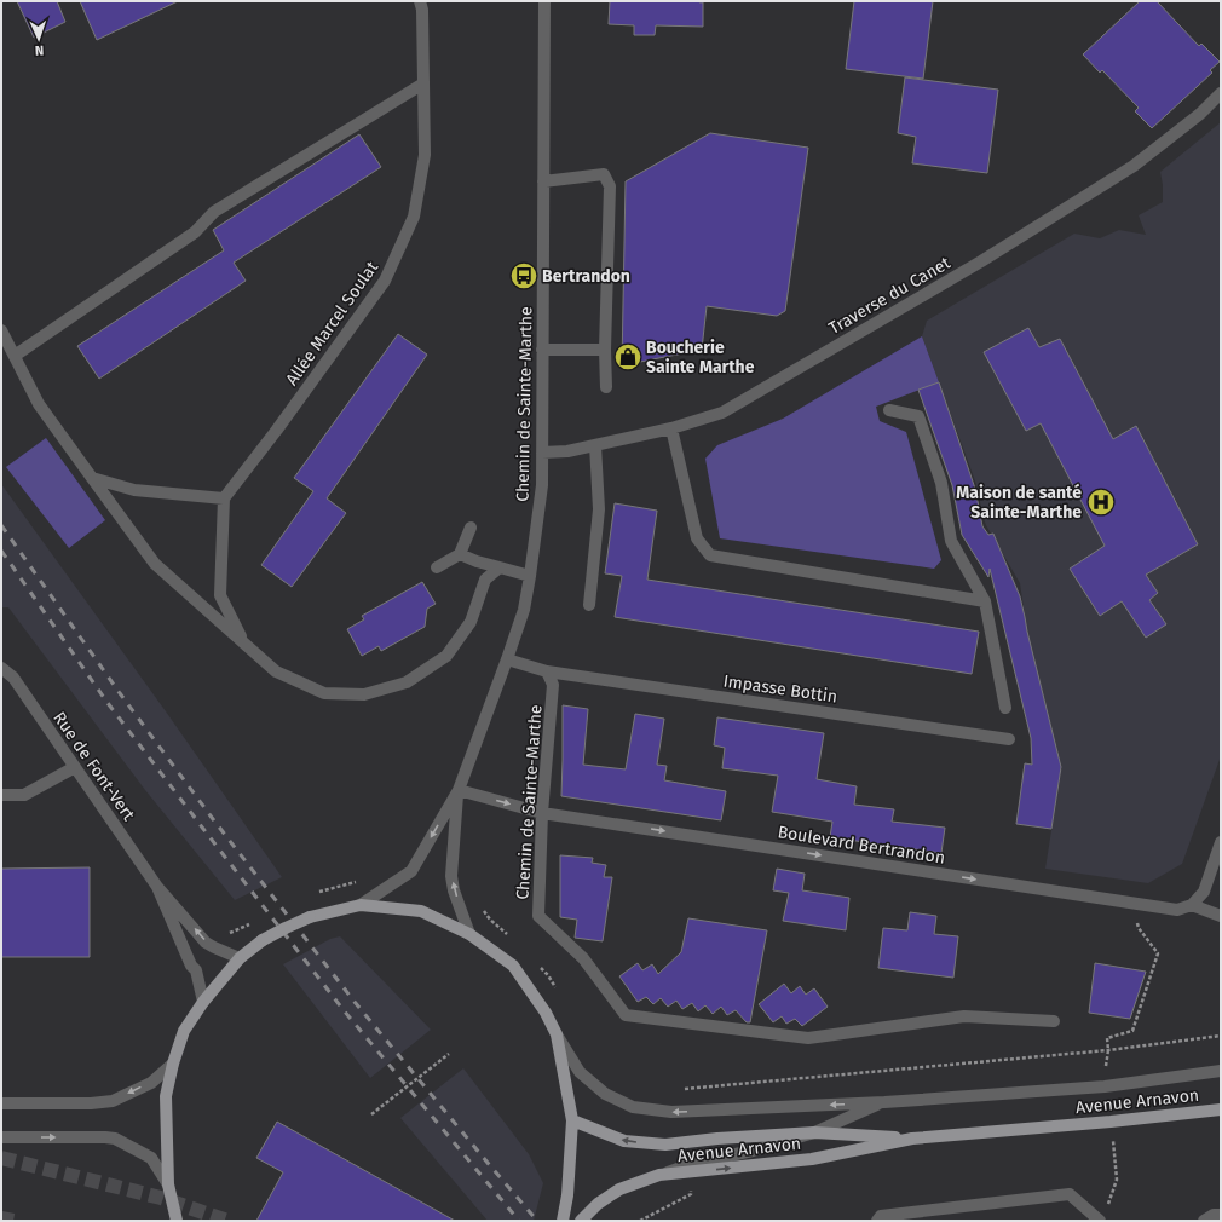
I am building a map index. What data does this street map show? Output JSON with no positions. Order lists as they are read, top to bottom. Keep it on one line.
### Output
{"streets":{"main road":["Avenue Arnavon"],"street":["Traverse du Canet","Allée Marcel Soulat","Chemin de Sainte-Marthe","Impasse Bottin","Rue de Font-Vert","Boulevard Bertrandon"]},"crossings":[["Traverse du Canet","Chemin de Sainte-Marthe"],["Chemin de Sainte-Marthe","Impasse Bottin"],["Chemin de Sainte-Marthe","Boulevard Bertrandon"]],"one_way":["Boulevard Bertrandon"],"places":{"bus stop":["Bertrandon"],"shop":["Boucherie Sainte Marthe"],"hospital":["Maison de santé Sainte-Marthe"]},"north":"bottom"}
